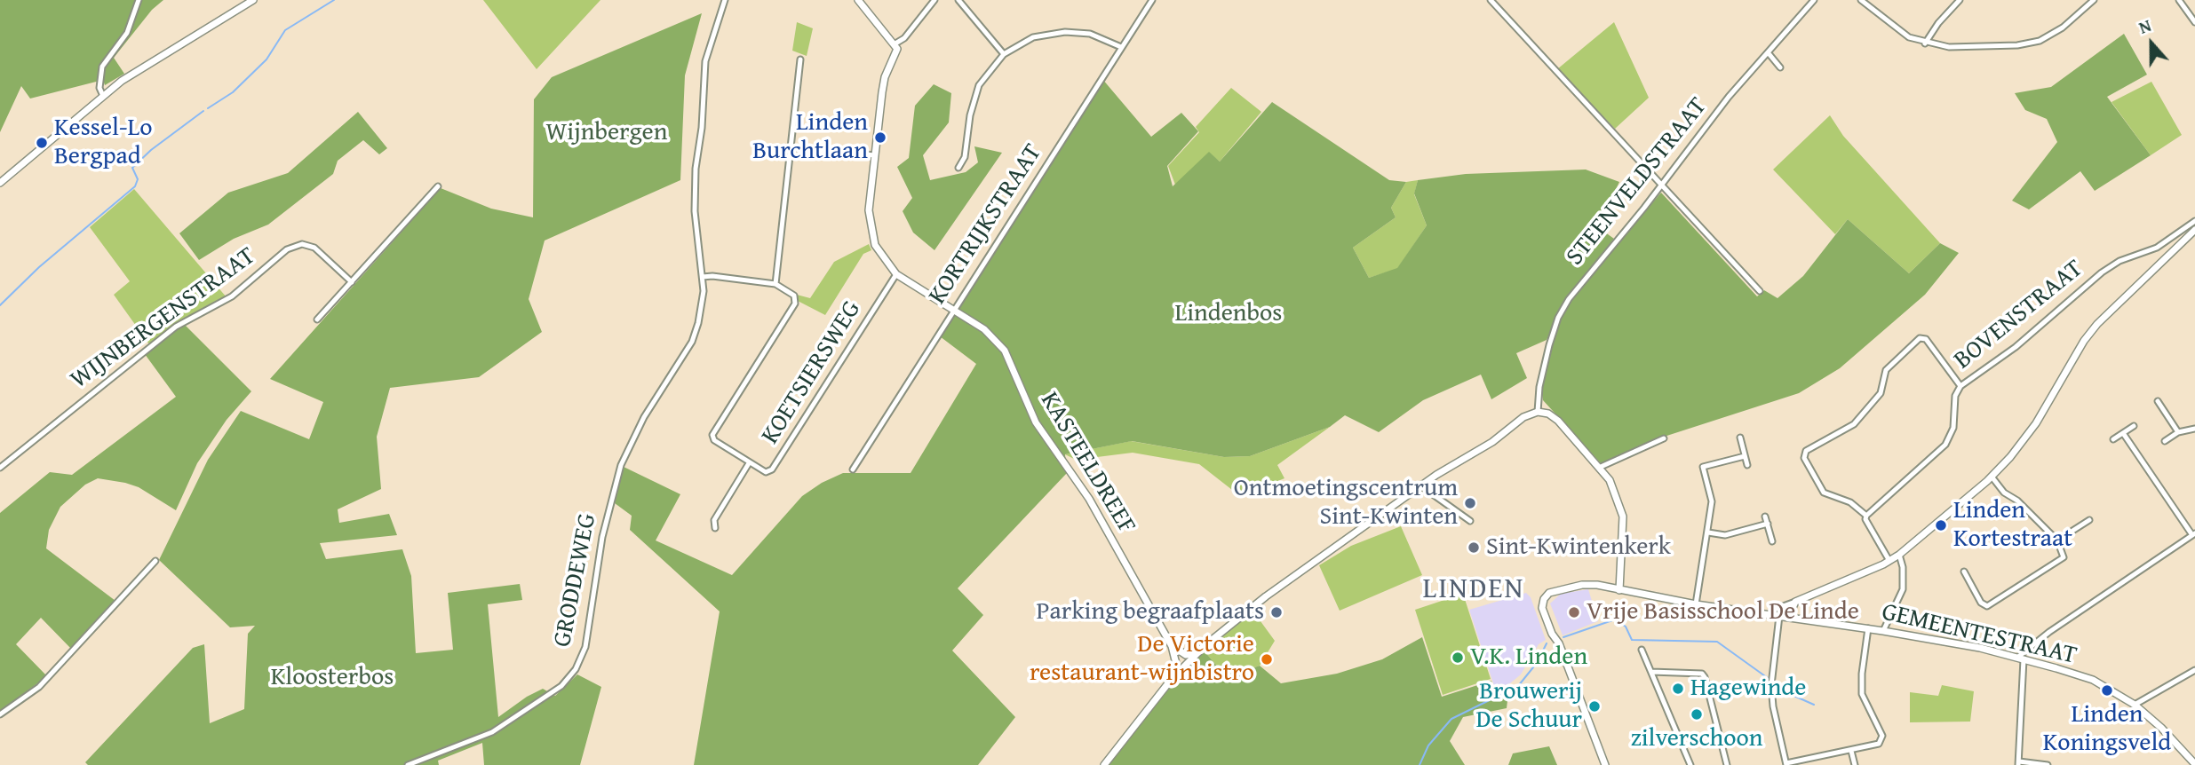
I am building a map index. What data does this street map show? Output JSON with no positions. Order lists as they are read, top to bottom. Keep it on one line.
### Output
{"streets":{"street":["STEENVELDSTRAAT","KORTRIJKSTRAAT","BOVENSTRAAT","WIJNBERGENSTRAAT","KOETSIERSWEG","KASTEELDREEF","GRODDEWEG","GEMEENTESTRAAT"]},"crossings":[["KORTRIJKSTRAAT","KASTEELDREEF"],["KOETSIERSWEG","KASTEELDREEF"]],"districts":["LINDEN"],"parks":["Wijnbergen","Lindenbos","Kloosterbos"],"places":["Linden Burchtlaan","Kessel-Lo Bergpad","Ontmoetingscentrum Sint-Kwinten","Linden Kortestraat","Sint-Kwintenkerk","Parking begraafplaats","Vrije Basisschool De Linde","V.K. Linden","De Victorie restaurant-wijnbistro","Hagewinde","Linden Koningsveld","Brouwerij De Schuur","zilverschoon"],"north":"top"}
